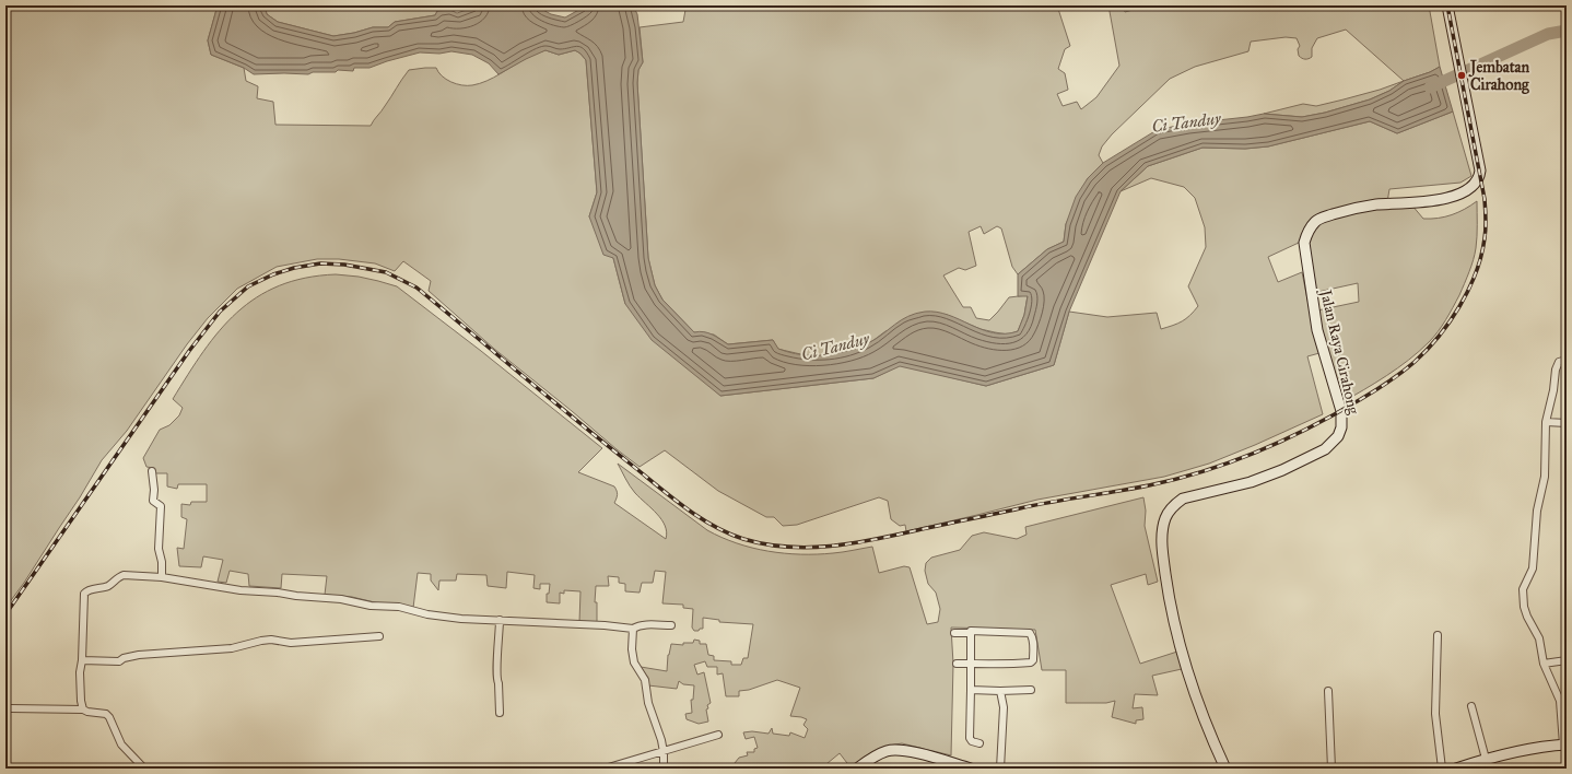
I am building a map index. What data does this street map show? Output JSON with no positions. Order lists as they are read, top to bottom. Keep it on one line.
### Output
{"streets":{"street":["Jalan Raya Cirahong"]},"water":["Ci Tanduy"],"places":["Jembatan Cirahong"]}
